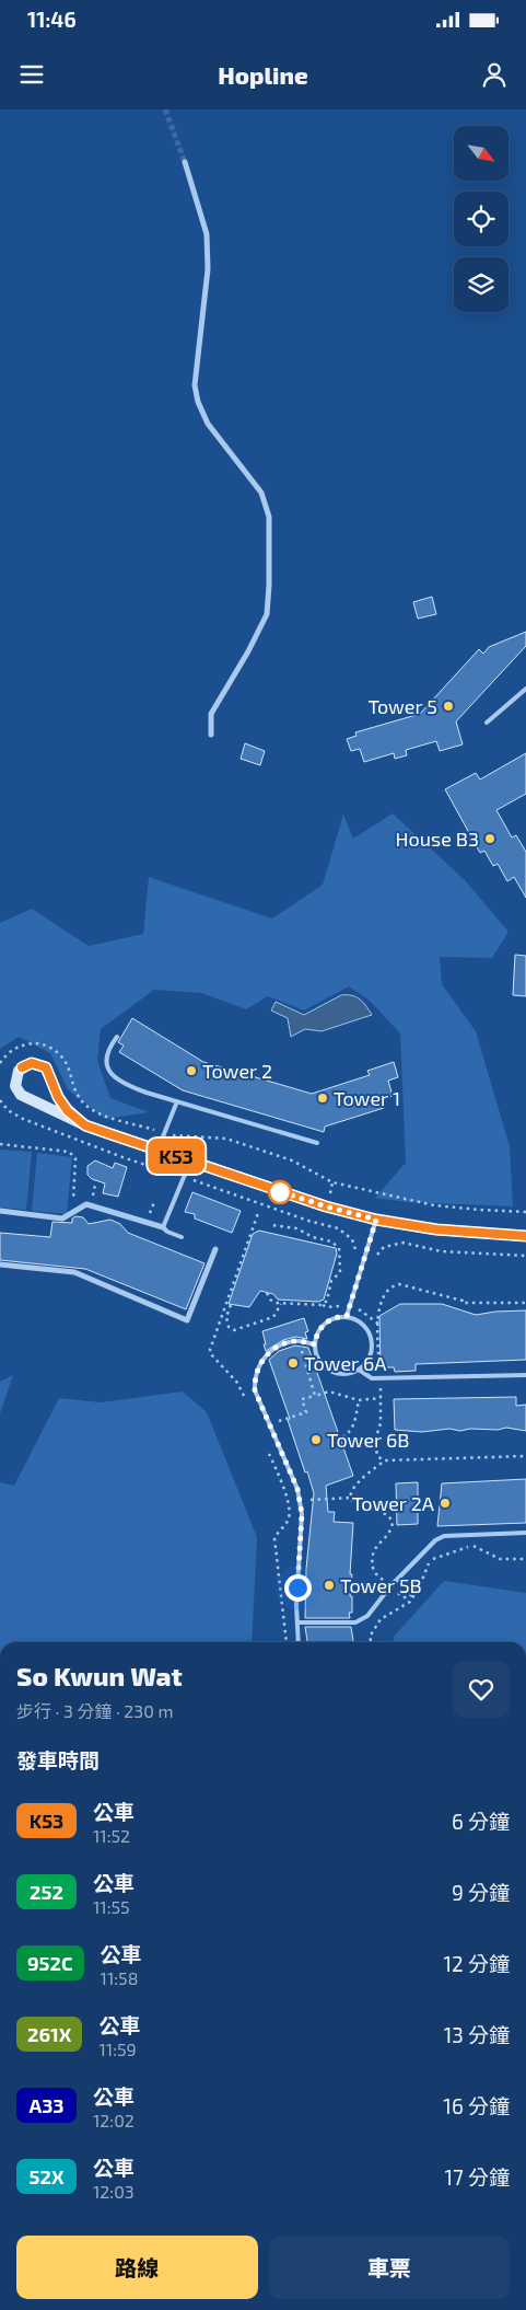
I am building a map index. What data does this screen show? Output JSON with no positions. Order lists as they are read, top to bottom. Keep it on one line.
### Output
{"places":["Tower 5","House B3","Tower 2","Tower 1","Tower 6A","Tower 6B","Tower 2A","Tower 5B"],"lines":["bus line K53"],"north":"bottom right","page":{"status":"11:46","header":"Hopline","on_map":"K53","heading":[["So Kwun Wat","步行 · 3 分鐘 · 230 m"],"發車時間"],"list":[{"mark":"K53","name":"公車","note":"11:52","value":"6 分鐘"},{"mark":"252","name":"公車","note":"11:55","value":"9 分鐘"},{"mark":"952C","name":"公車","note":"11:58","value":"12 分鐘"},{"mark":"261X","name":"公車","note":"11:59","value":"13 分鐘"},{"mark":"A33","name":"公車","note":"12:02","value":"16 分鐘"},{"mark":"52X","name":"公車","note":"12:03","value":"17 分鐘"}],"buttons":["路線","車票"]}}
